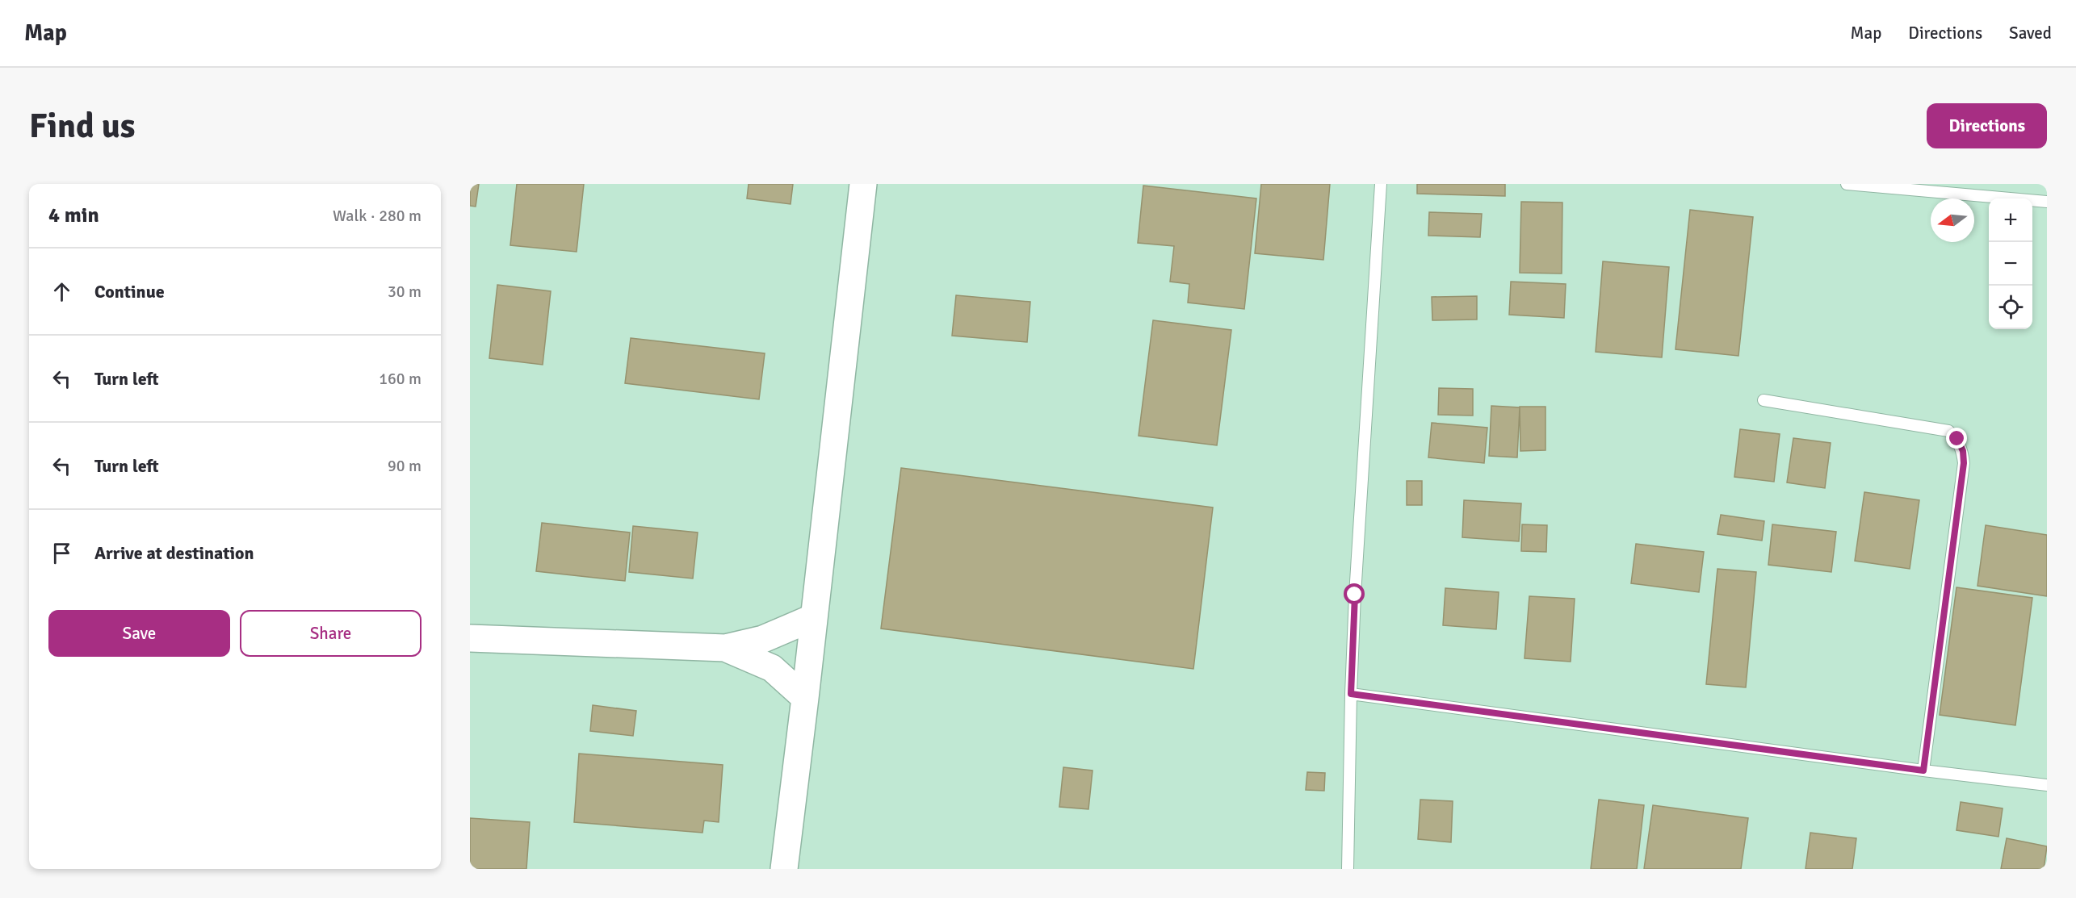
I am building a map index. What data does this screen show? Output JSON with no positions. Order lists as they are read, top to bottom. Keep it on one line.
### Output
{"north":"left","page":{"header":"Map","nav":["Map","Directions","Saved"],"buttons":["Directions",["Save","Share"]],"title":"Find us","heading":["4 min","Walk · 280 m"],"map_buttons":["+","−"],"list":[["Continue","30 m"],["Turn left","160 m"],["Turn left","90 m"],"Arrive at destination"]}}
